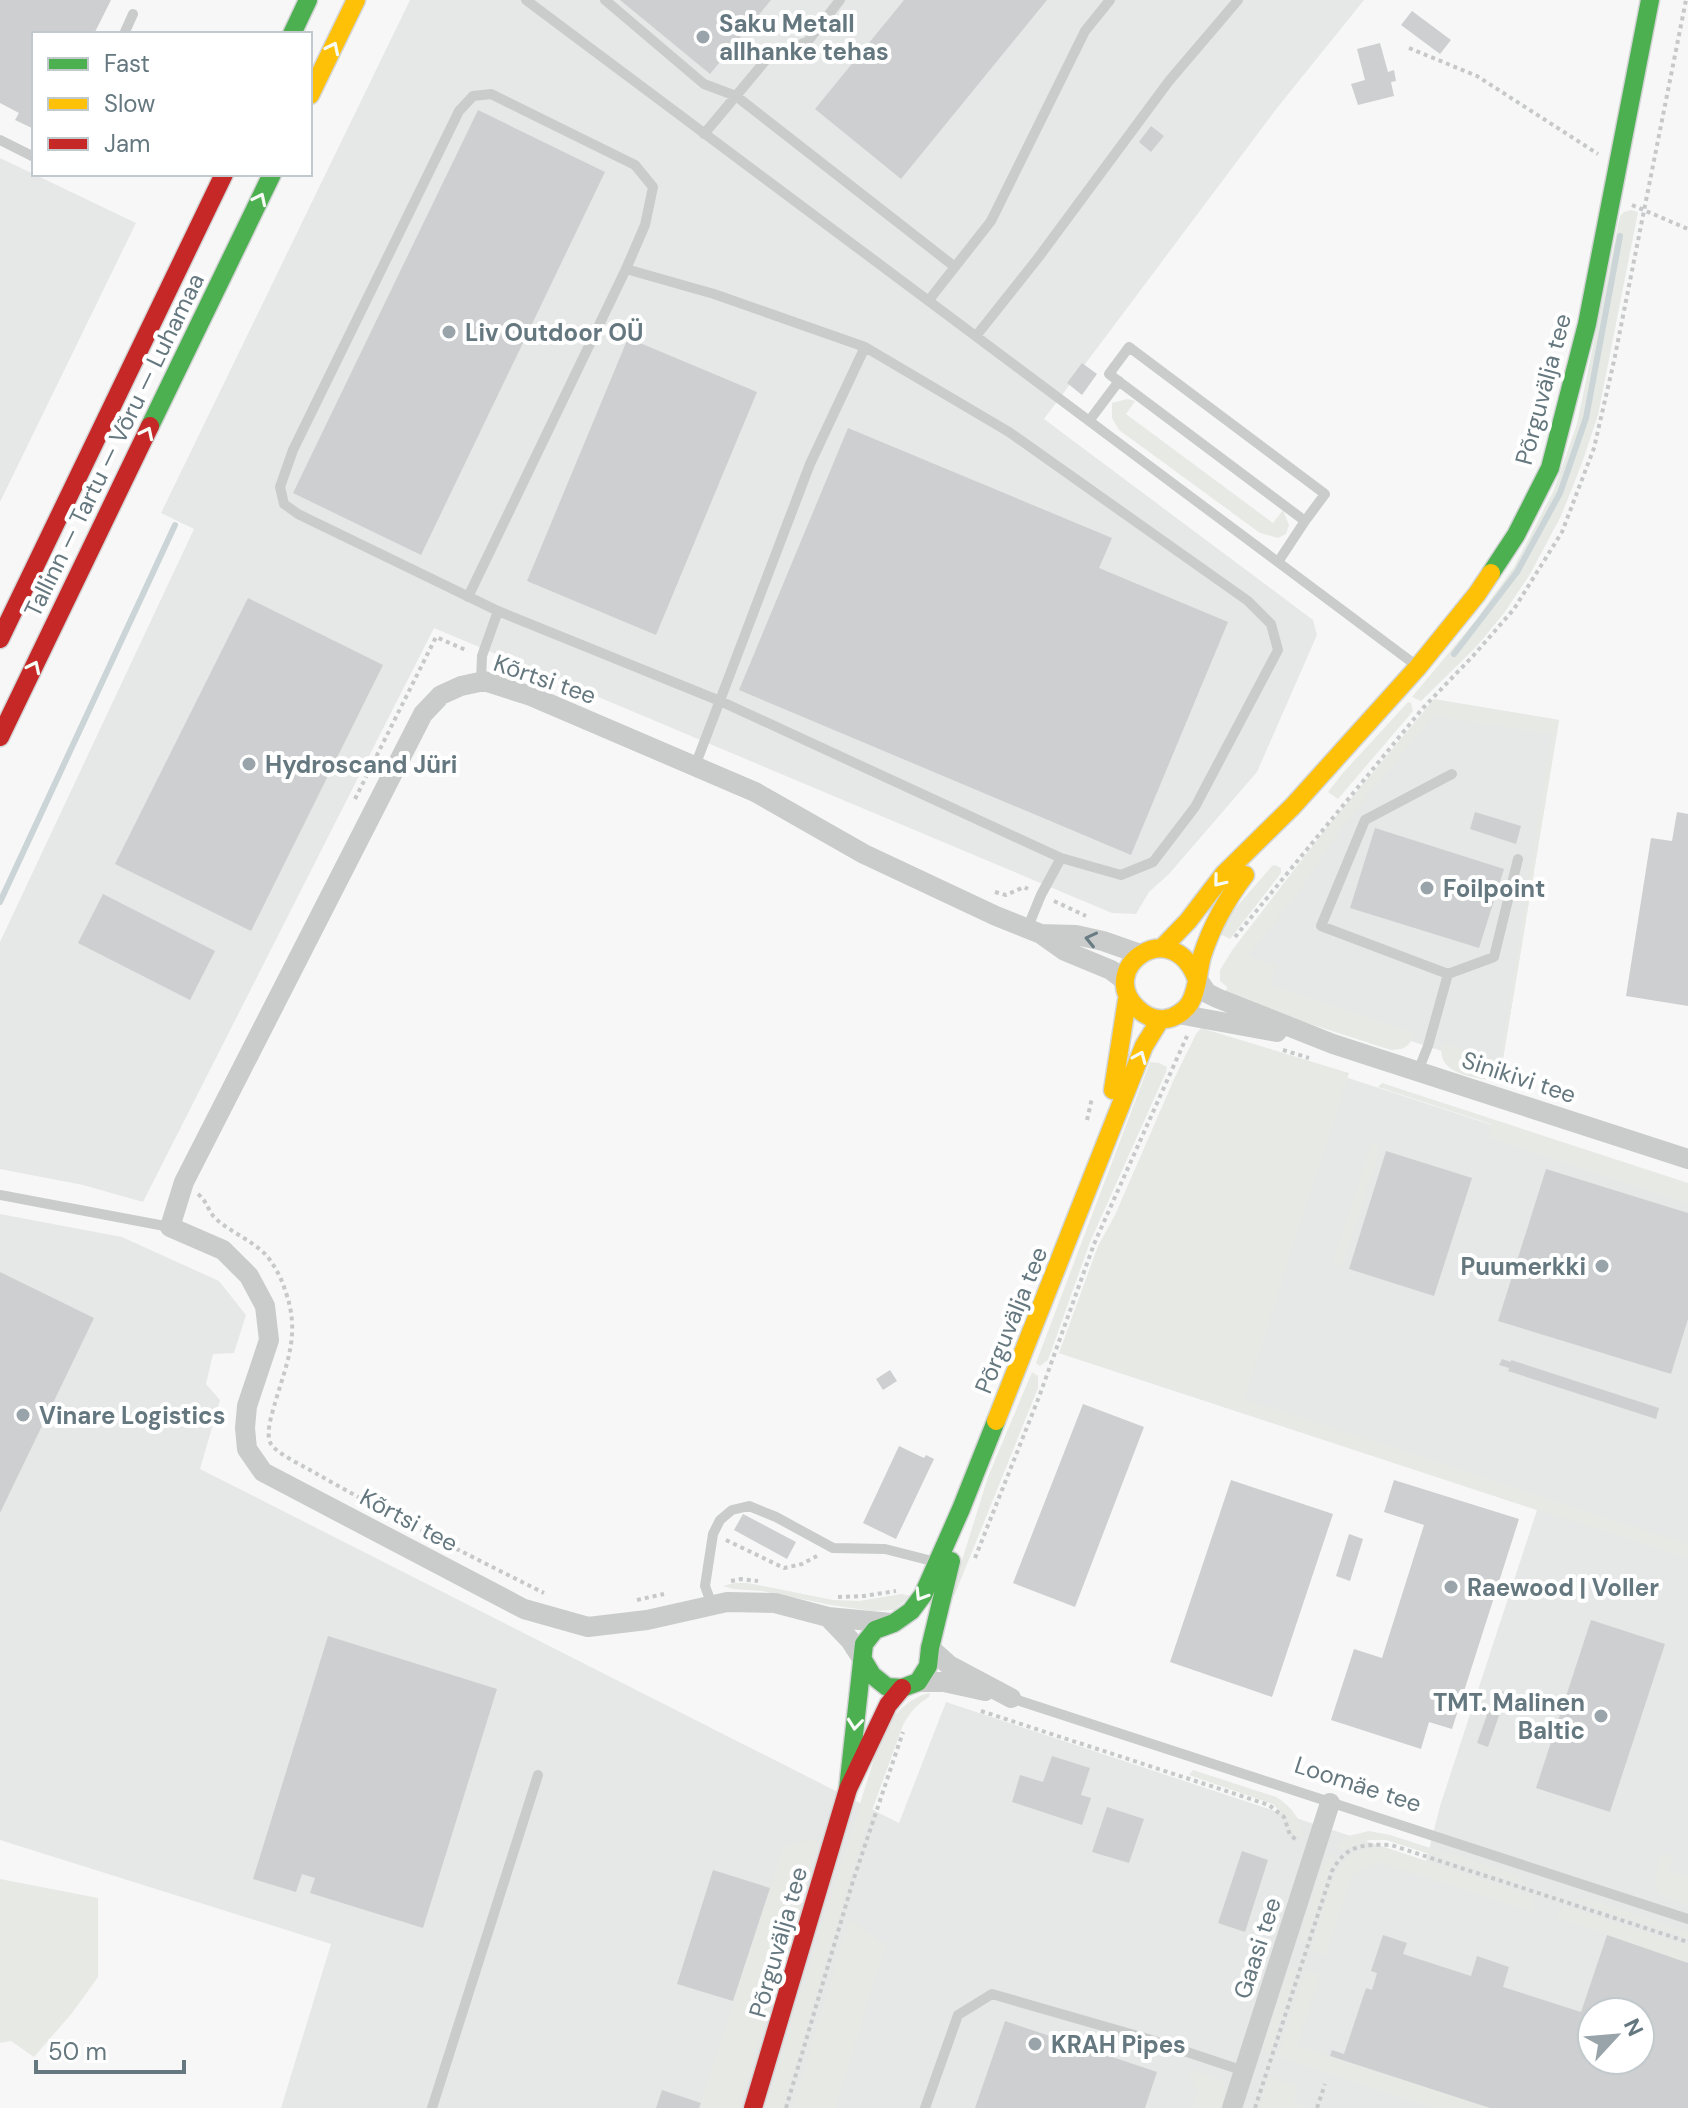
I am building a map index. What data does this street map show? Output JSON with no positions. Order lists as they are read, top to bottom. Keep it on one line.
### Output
{"streets":{"main road":["Põrguvälja tee","Tallinn — Tartu — Võru — Luhamaa"],"street":["Kõrtsi tee","Sinikivi tee","Loomäe tee","Gaasi tee"]},"crossings":[["Põrguvälja tee","Kõrtsi tee"],["Põrguvälja tee","Sinikivi tee"],["Põrguvälja tee","Loomäe tee"],["Kõrtsi tee","Sinikivi tee"],["Kõrtsi tee","Loomäe tee"],["Loomäe tee","Gaasi tee"]],"places":["Saku Metall allhanke tehas","Liv Outdoor OÜ","Hydroscand Jüri","Foilpoint","Puumerkki","Vinare Logistics","Raewood | Voller","TMT. Malinen Baltic","KRAH Pipes"],"legend":["Fast","Slow","Jam"],"scale_bar":"50 m","north":"top right"}
